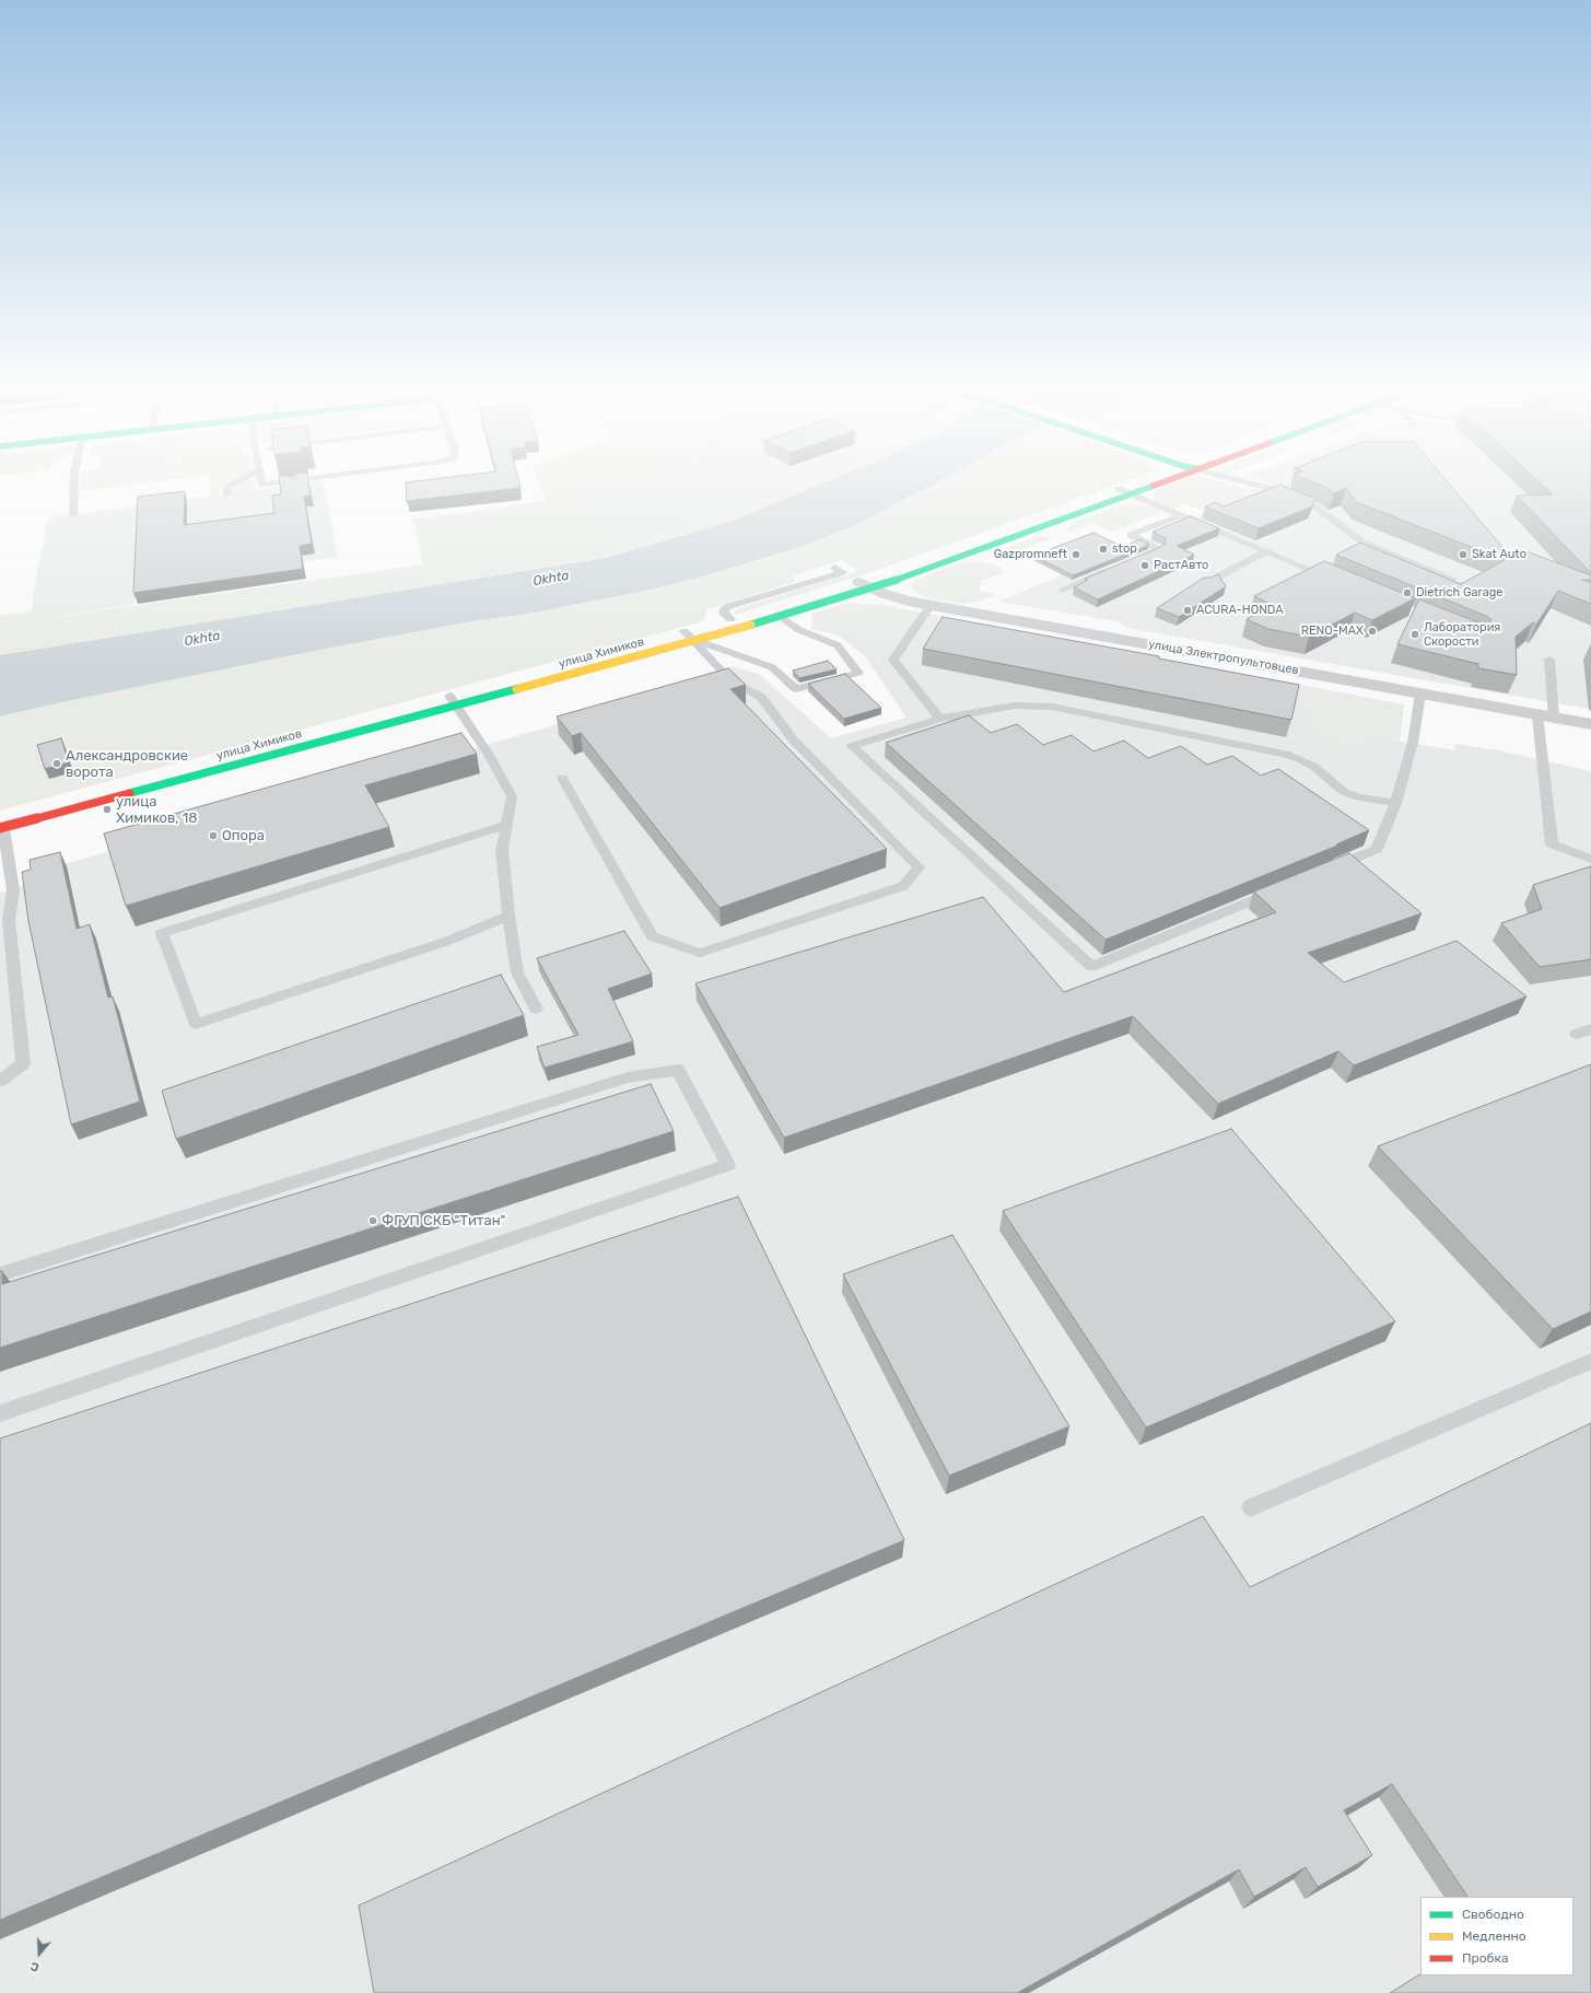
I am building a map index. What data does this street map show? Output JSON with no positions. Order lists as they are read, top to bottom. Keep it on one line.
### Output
{"streets":{"street":["улица Химиков","улица Электропультовцев"]},"crossings":[["улица Химиков","улица Электропультовцев"]],"water":["Okhta"],"places":["stop","Gazpromneft","Skat Auto","РастАвто","Dietrich Garage","ACURA-HONDA","RENO-MAX","Лаборатория Скорости","Александровские ворота","улица Химиков, 18","Опора","ФГУП СКБ \"Титан\""],"legend":["Свободно","Медленно","Пробка"],"north":"bottom"}
